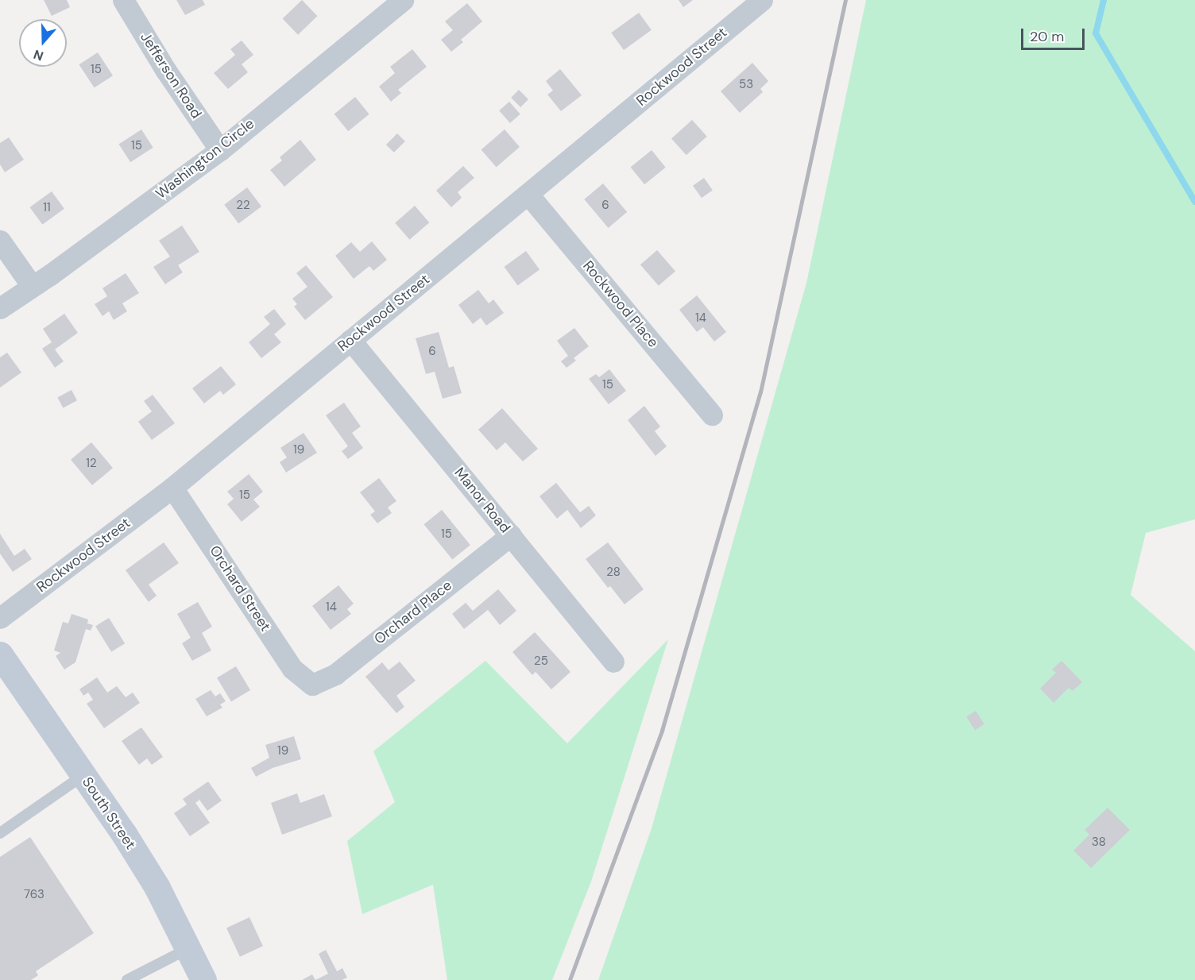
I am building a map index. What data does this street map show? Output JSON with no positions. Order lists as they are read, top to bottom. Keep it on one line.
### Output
{"streets":{"main road":["South Street"],"street":["Rockwood Street","Jefferson Road","Washington Circle","Rockwood Place","Manor Road","Orchard Street","Orchard Place"]},"crossings":[["Rockwood Street","Rockwood Place"],["Rockwood Street","Manor Road"],["Rockwood Street","Orchard Street"],["Jefferson Road","Washington Circle"],["Manor Road","Orchard Place"],["Orchard Street","Orchard Place"]],"house_numbers":["15","53","15","22","6","11","14","6","15","19","12","15","15","28","14","25","19","38","763"],"scale_bar":"20 m","north":"bottom"}
